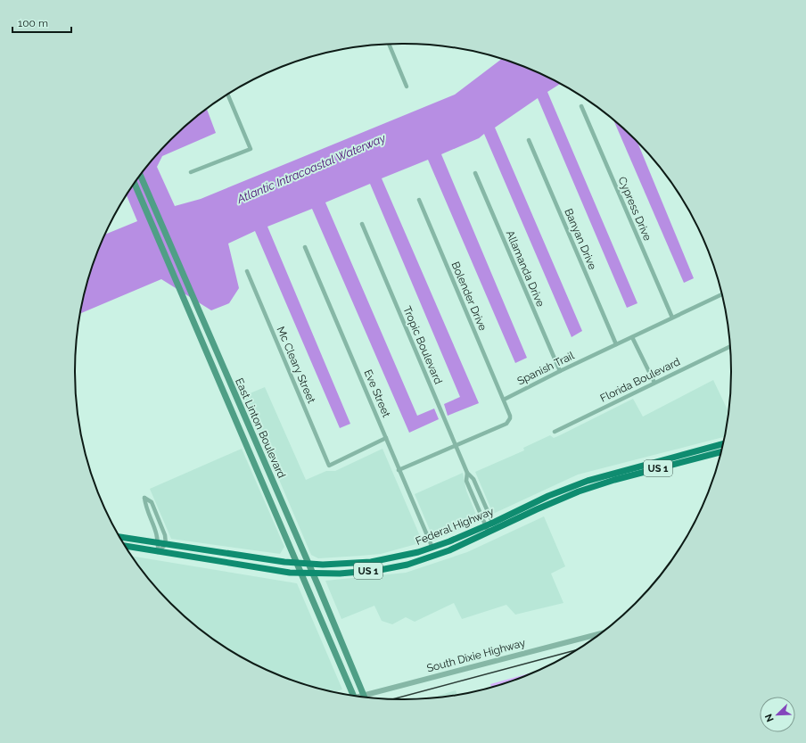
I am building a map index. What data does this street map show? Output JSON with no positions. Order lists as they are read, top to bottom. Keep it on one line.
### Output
{"streets":{"main road":["East Linton Boulevard","US 1","Federal Highway"],"street":["Cypress Drive","Banyan Drive","Allamanda Drive","Bolender Drive","Tropic Boulevard","Mc Cleary Street","Spanish Trail","Florida Boulevard","Eve Street","South Dixie Highway"]},"crossings":[["Cypress Drive","Spanish Trail"],["Banyan Drive","Spanish Trail"],["Allamanda Drive","Spanish Trail"],["Bolender Drive","Spanish Trail"],["Tropic Boulevard","Federal Highway"],["Mc Cleary Street","Eve Street"],["Eve Street","Federal Highway"],["East Linton Boulevard","Federal Highway"],["East Linton Boulevard","South Dixie Highway"]],"water":["Atlantic Intracoastal Waterway"],"scale_bar":"100 m","north":"bottom left"}
